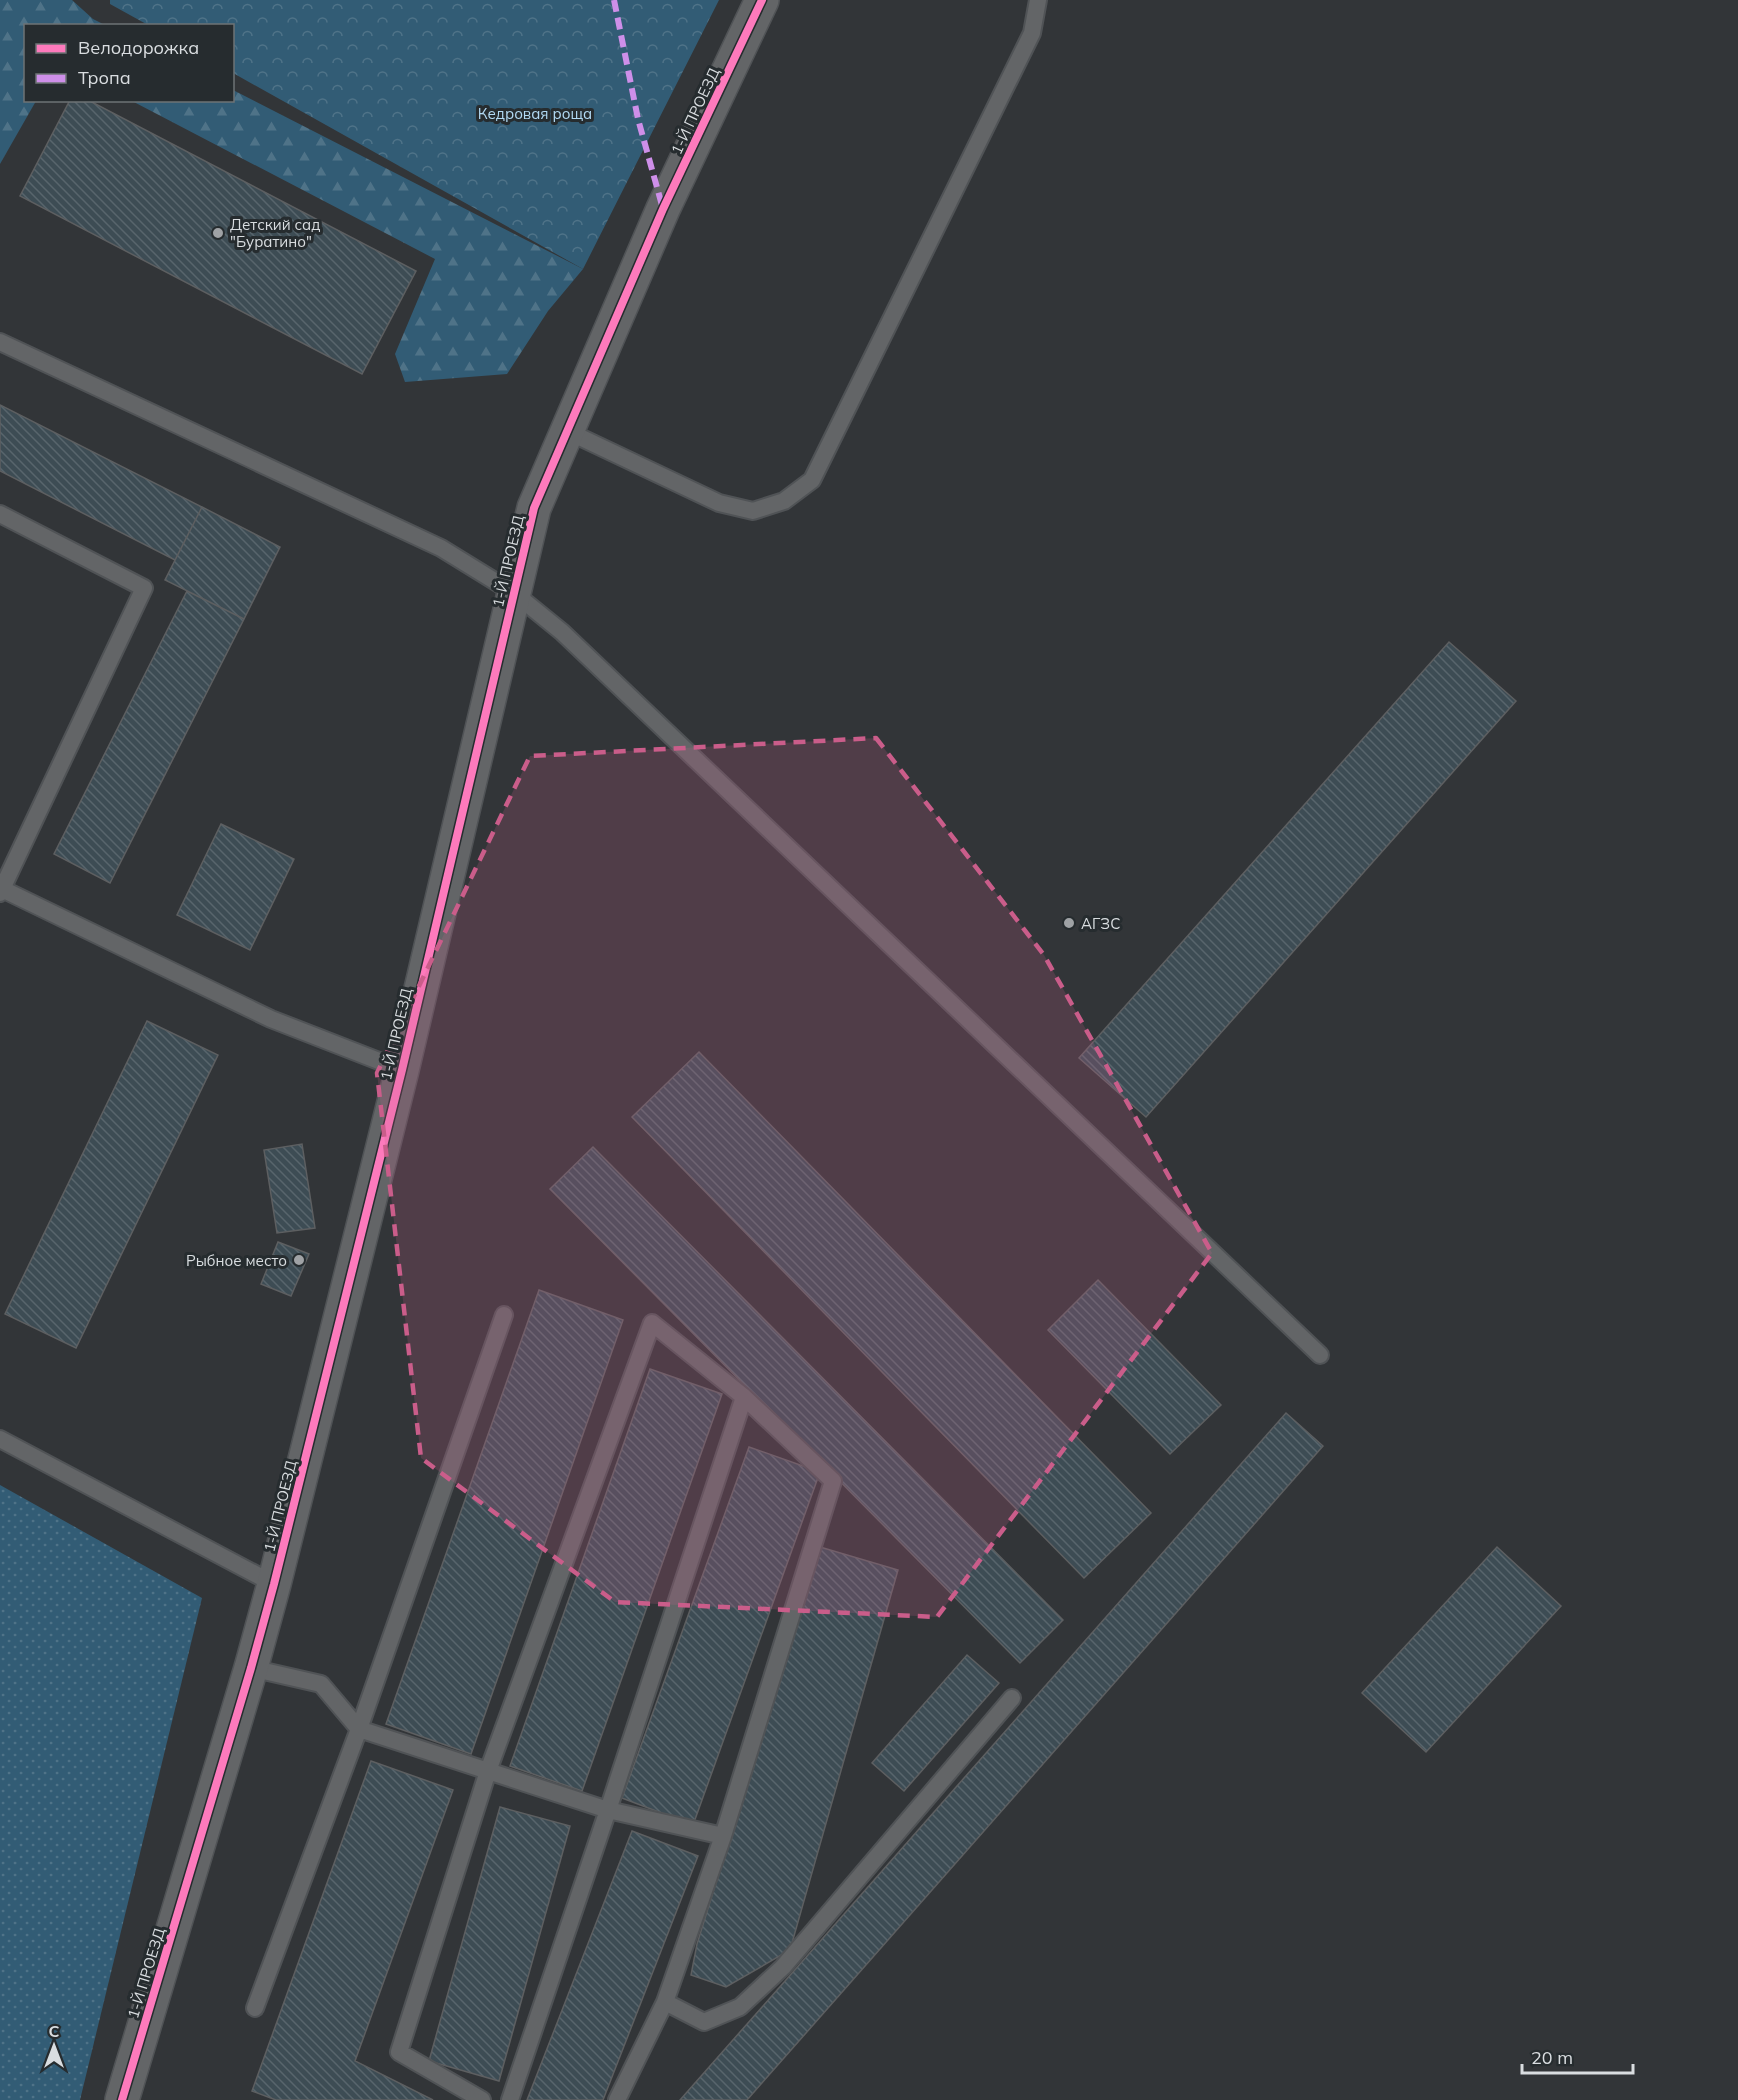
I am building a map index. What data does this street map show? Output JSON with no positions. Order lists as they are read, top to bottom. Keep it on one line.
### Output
{"streets":{"street":["1-Й ПРОЕЗД"]},"parks":["Кедровая роща"],"places":["Детский сад \"Буратино\"","АГЗС","Рыбное место"],"legend":["Велодорожка","Тропа"],"scale_bar":"20 m","north":"top"}
